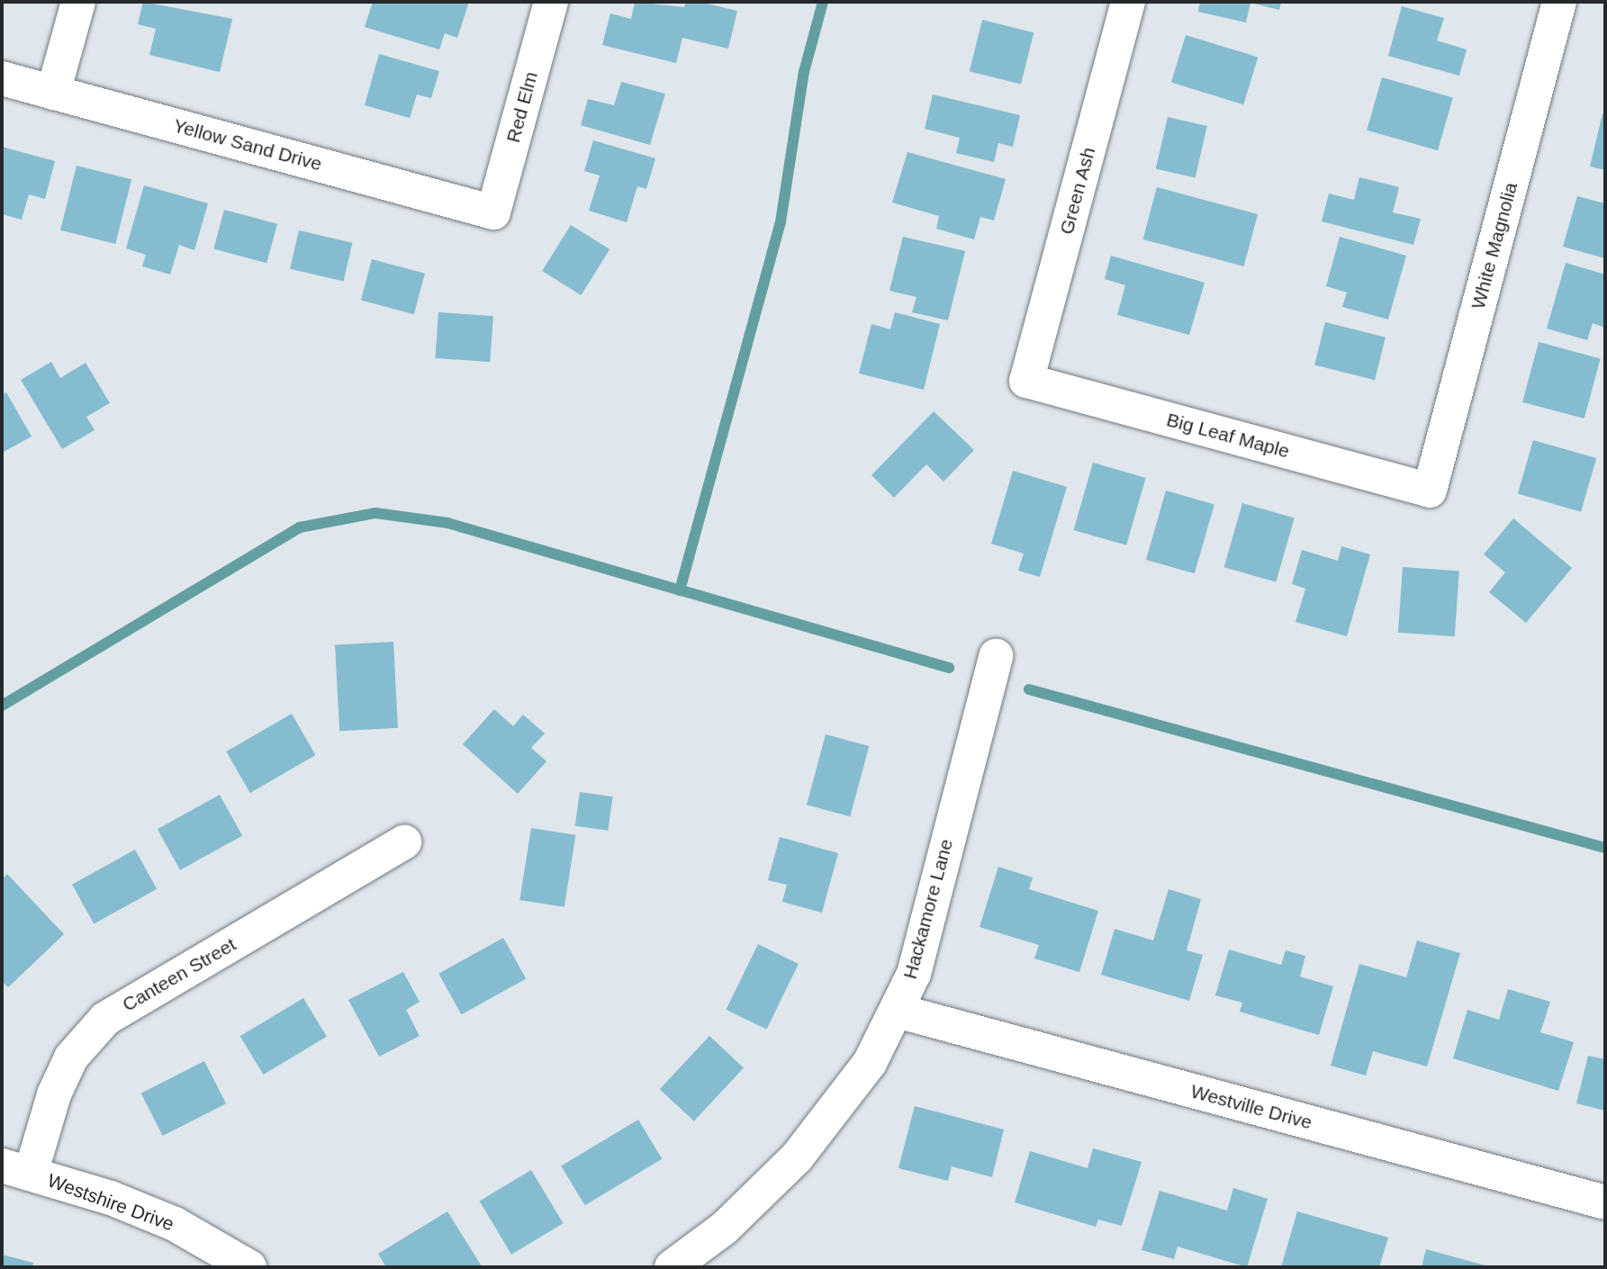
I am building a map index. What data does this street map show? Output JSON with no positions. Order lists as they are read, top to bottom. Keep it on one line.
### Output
{"streets":{"street":["Red Elm","Yellow Sand Drive","Green Ash","White Magnolia","Big Leaf Maple","Hackamore Lane","Canteen Street","Westville Drive","Westshire Drive"]},"crossings":[["Red Elm","Yellow Sand Drive"],["Green Ash","Big Leaf Maple"],["White Magnolia","Big Leaf Maple"],["Hackamore Lane","Westville Drive"],["Canteen Street","Westshire Drive"]]}
